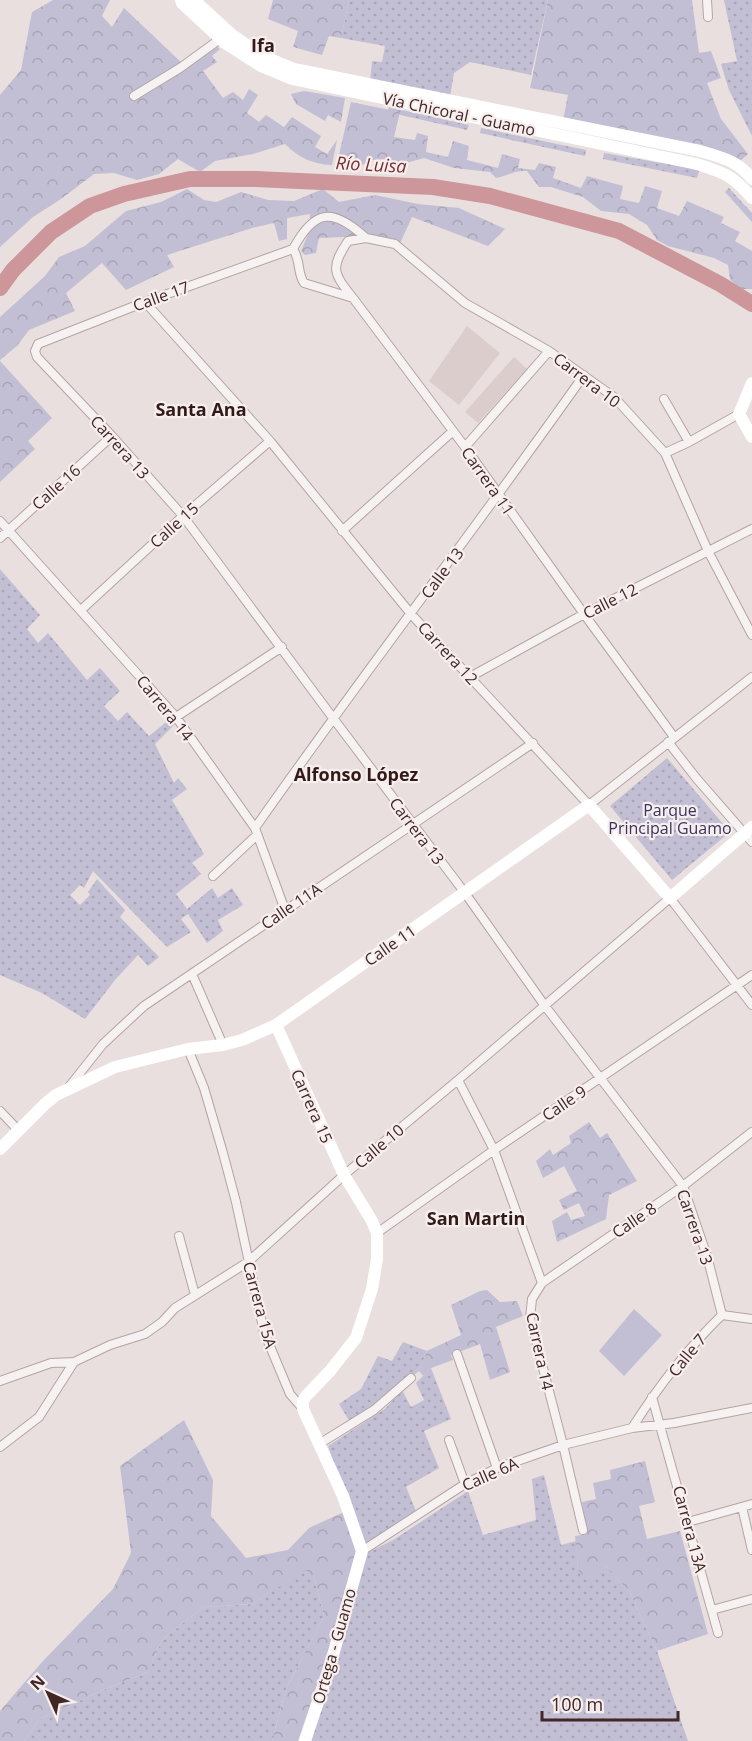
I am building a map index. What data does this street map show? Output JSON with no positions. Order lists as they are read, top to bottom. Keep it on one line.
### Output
{"streets":{"street":["Vía Chicoral - Guamo","Calle 17","Carrera 10","Carrera 13","Carrera 11","Calle 16","Calle 15","Calle 13","Calle 12","Carrera 12","Carrera 14","Calle 11A","Calle 11","Calle 9","Carrera 15","Calle 10","Calle 8","Carrera 15A","Calle 7","Calle 6A","Carrera 13A","Ortega - Guamo"]},"crossings":[["Calle 17","Carrera 13"],["Calle 17","Carrera 12"],["Carrera 10","Carrera 11"],["Carrera 10","Calle 13"],["Carrera 10","Calle 12"],["Carrera 13","Calle 16"],["Carrera 13","Calle 15"],["Carrera 13","Calle 13"],["Carrera 13","Calle 11A"],["Carrera 13","Calle 11"],["Carrera 13","Calle 9"],["Carrera 13","Calle 10"],["Carrera 13","Calle 8"],["Carrera 13","Calle 7"],["Carrera 11","Calle 13"],["Carrera 11","Calle 12"],["Carrera 11","Calle 11"],["Carrera 11","Calle 10"],["Calle 16","Carrera 14"],["Calle 15","Carrera 12"],["Calle 15","Carrera 14"],["Calle 13","Carrera 12"],["Calle 13","Carrera 14"],["Calle 12","Carrera 12"],["Carrera 12","Calle 11A"],["Carrera 12","Calle 11"],["Carrera 12","Calle 9"],["Carrera 12","Calle 10"],["Carrera 14","Calle 11A"],["Carrera 14","Calle 8"],["Carrera 14","Calle 6A"],["Calle 11A","Calle 11"],["Calle 11","Carrera 15"],["Calle 11","Carrera 15A"],["Calle 9","Carrera 15"],["Carrera 15","Calle 10"],["Calle 10","Carrera 15A"],["Carrera 15A","Calle 6A"],["Carrera 15A","Ortega - Guamo"],["Calle 6A","Carrera 13A"],["Calle 6A","Ortega - Guamo"]],"districts":["Ifa","Santa Ana","Alfonso López","San Martin"],"water":["Río Luisa"],"parks":["Parque Principal Guamo"],"scale_bar":"100 m","north":"top left"}
